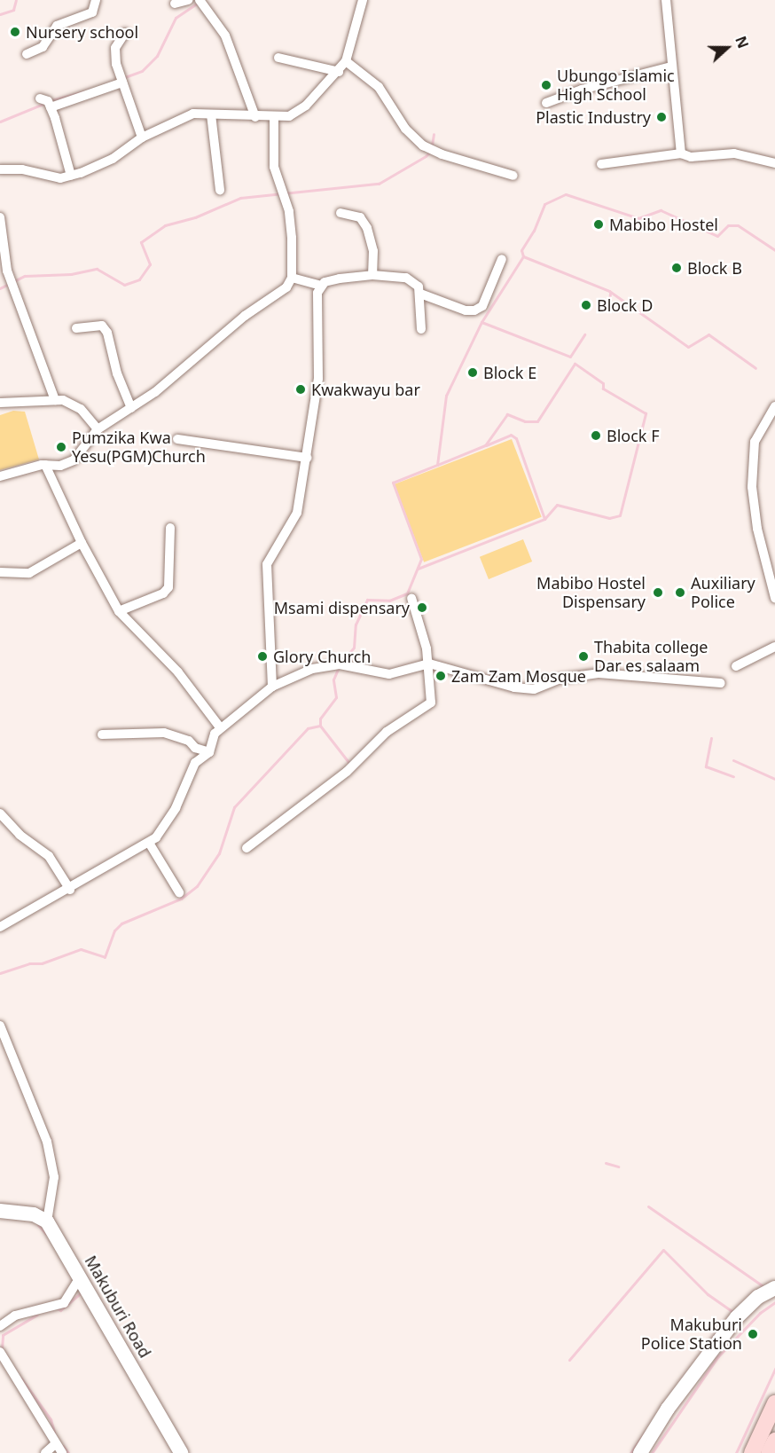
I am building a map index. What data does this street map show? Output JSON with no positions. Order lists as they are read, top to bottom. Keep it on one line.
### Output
{"streets":{"street":["Makuburi Road"]},"places":["Nursery school","Ubungo Islamic High School","Plastic Industry","Mabibo Hostel","Block B","Block D","Block E","Kwakwayu bar","Block F","Pumzika Kwa Yesu(PGM)Church","Mabibo Hostel Dispensary","Auxiliary Police","Msami dispensary","Glory Church","Thabita college Dar es salaam","Zam Zam Mosque","Makuburi Police Station"],"north":"right"}
